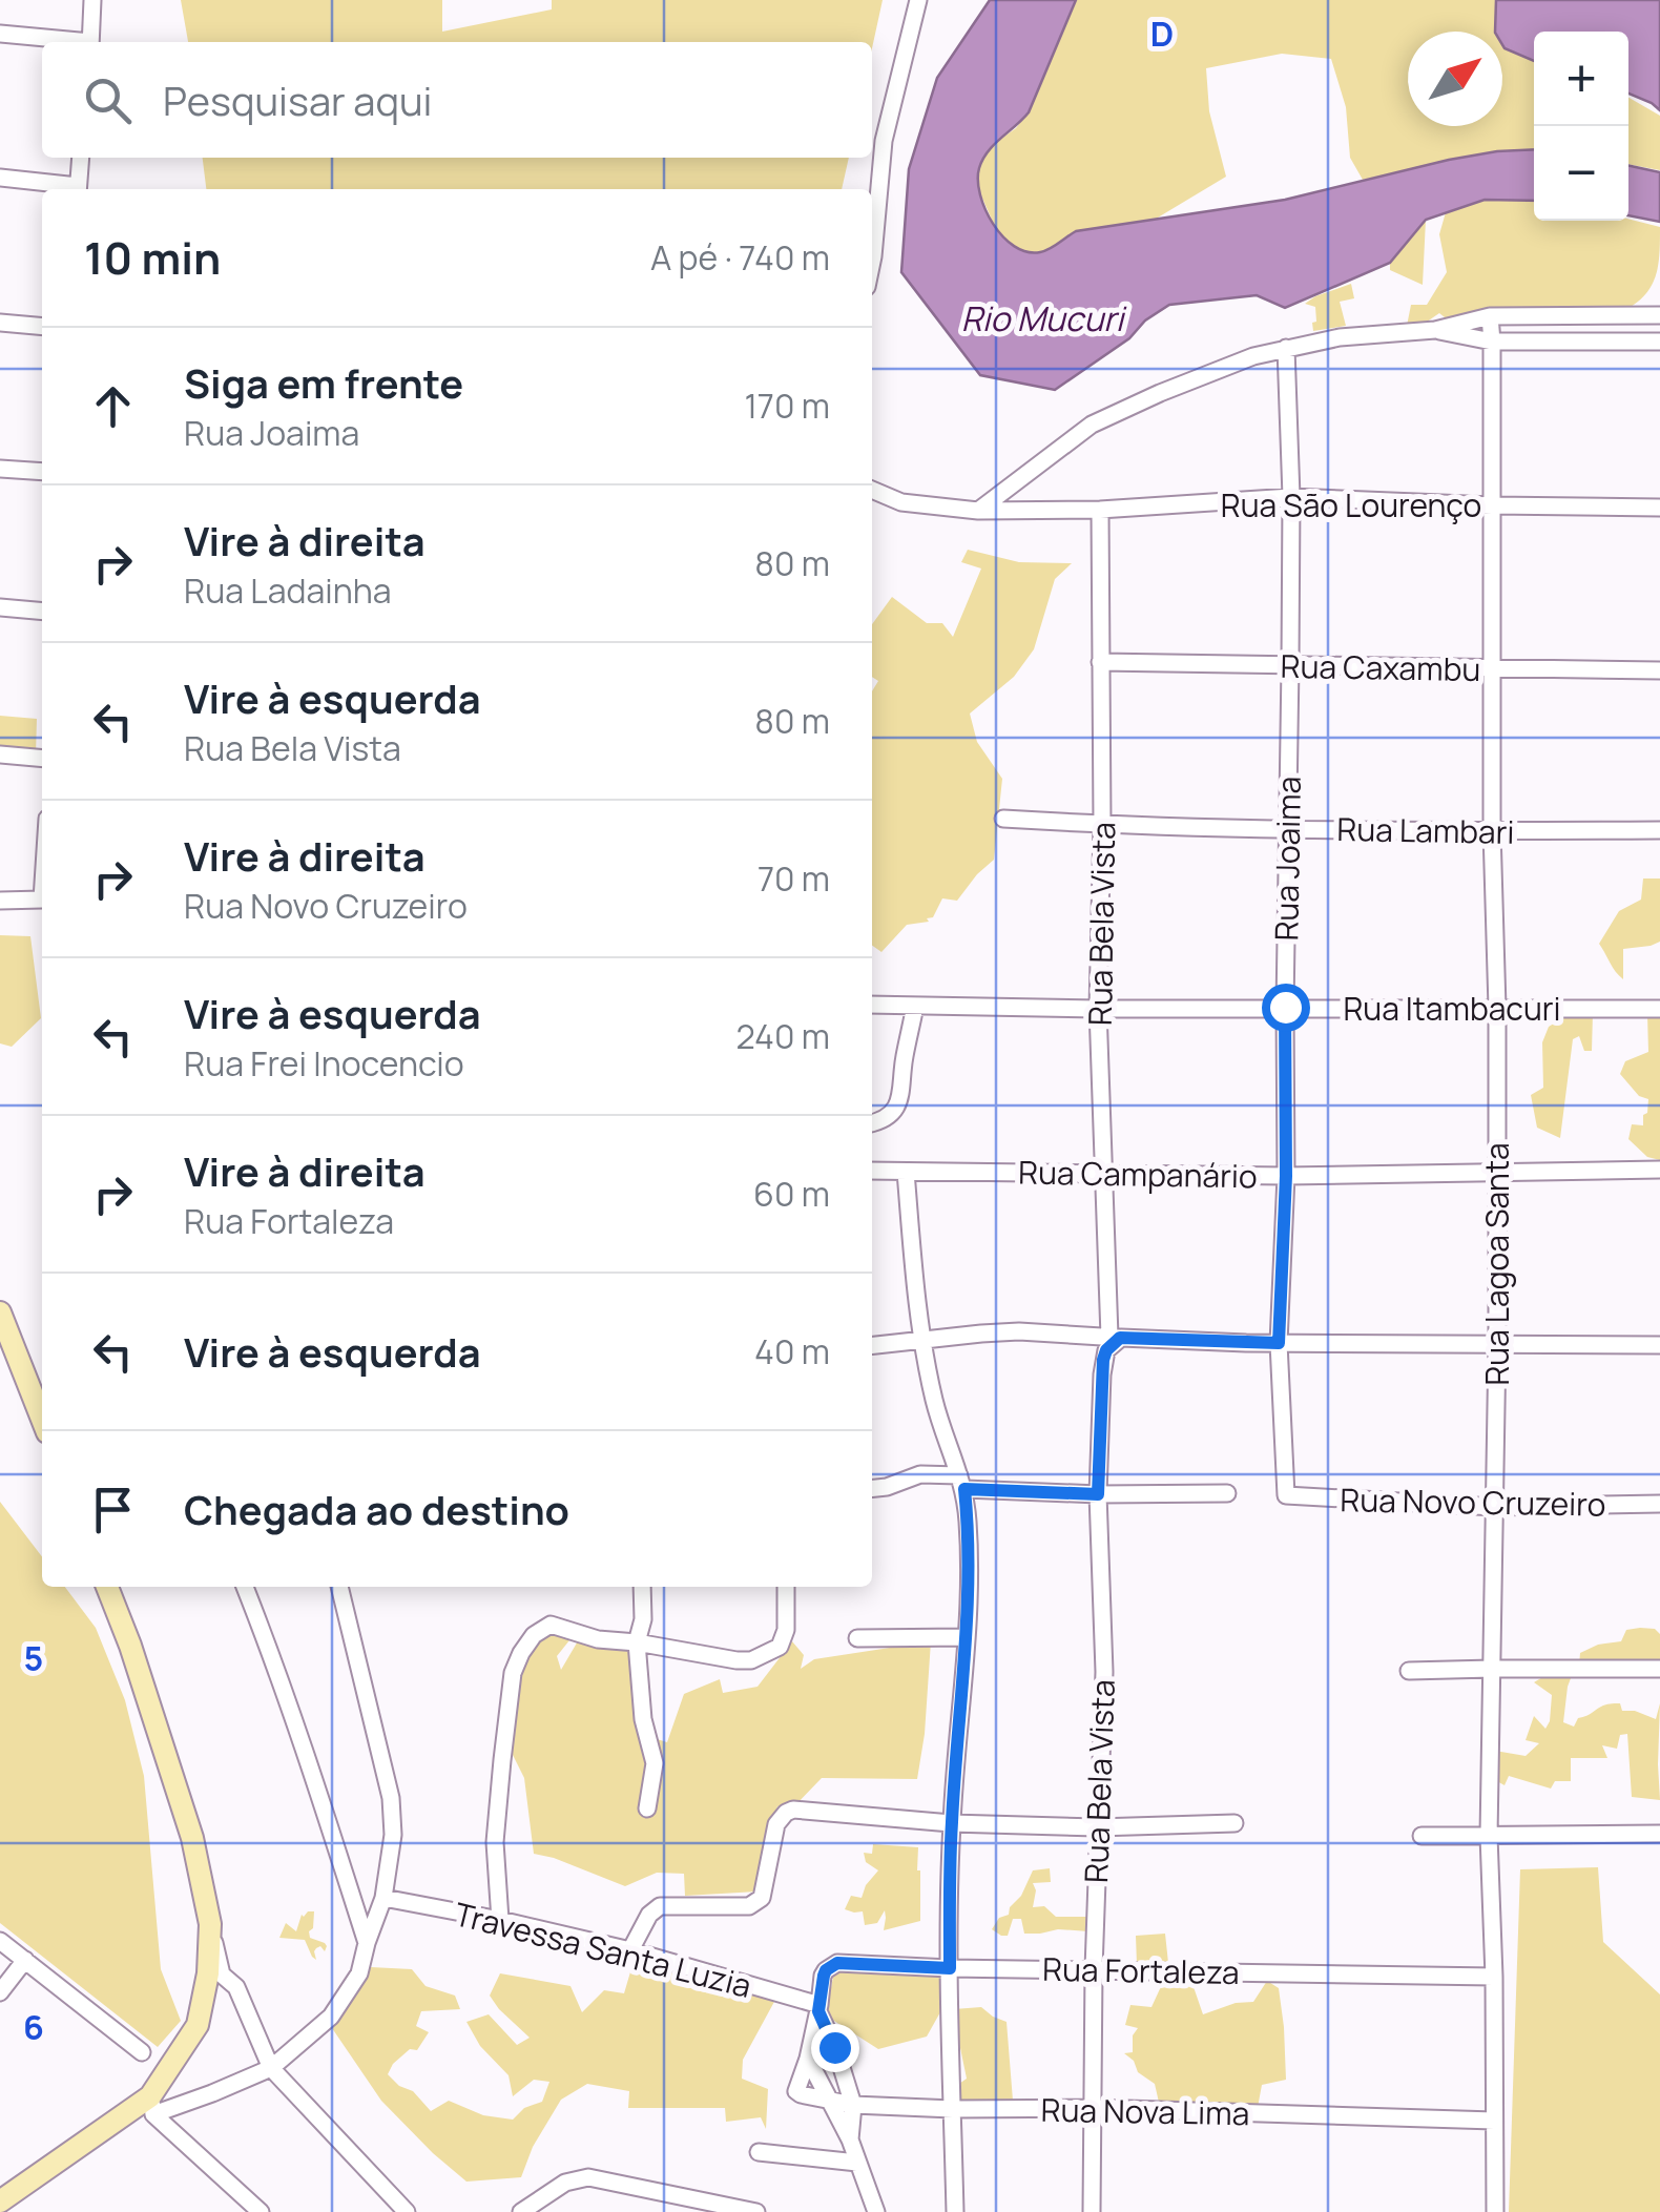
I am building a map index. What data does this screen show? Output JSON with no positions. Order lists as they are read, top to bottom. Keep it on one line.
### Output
{"streets":{"street":["Rua São Lourenço","Rua Caxambu","Rua Lambari","Rua Joaima","Rua Bela Vista","Rua Itambacuri","Rua Campanário","Rua Lagoa Santa","Rua Novo Cruzeiro","Travessa Santa Luzia","Rua Fortaleza","Rua Nova Lima"]},"crossings":[["Rua São Lourenço","Rua Joaima"],["Rua São Lourenço","Rua Bela Vista"],["Rua São Lourenço","Rua Lagoa Santa"],["Rua Caxambu","Rua Joaima"],["Rua Caxambu","Rua Bela Vista"],["Rua Caxambu","Rua Lagoa Santa"],["Rua Lambari","Rua Joaima"],["Rua Lambari","Rua Bela Vista"],["Rua Lambari","Rua Lagoa Santa"],["Rua Joaima","Rua Itambacuri"],["Rua Joaima","Rua Campanário"],["Rua Joaima","Rua Novo Cruzeiro"],["Rua Bela Vista","Rua Itambacuri"],["Rua Bela Vista","Rua Campanário"],["Rua Bela Vista","Rua Fortaleza"],["Rua Bela Vista","Rua Nova Lima"],["Rua Itambacuri","Rua Lagoa Santa"],["Rua Campanário","Rua Lagoa Santa"],["Rua Lagoa Santa","Rua Novo Cruzeiro"],["Rua Lagoa Santa","Rua Fortaleza"],["Rua Lagoa Santa","Rua Nova Lima"],["Travessa Santa Luzia","Rua Fortaleza"]],"water":["Rio Mucuri"],"north":"top right","page":{"map_buttons":["+","−"],"search":"Pesquisar aqui","heading":["10 min","A pé · 740 m"],"list":[["Siga em frente","Rua Joaima","170 m"],["Vire à direita","Rua Ladainha","80 m"],["Vire à esquerda","Rua Bela Vista","80 m"],["Vire à direita","Rua Novo Cruzeiro","70 m"],["Vire à esquerda","Rua Frei Inocencio","240 m"],["Vire à direita","Rua Fortaleza","60 m"],["Vire à esquerda","40 m"],"Chegada ao destino"]},"grid":{"columns":["D"],"rows":["5","6"]}}
